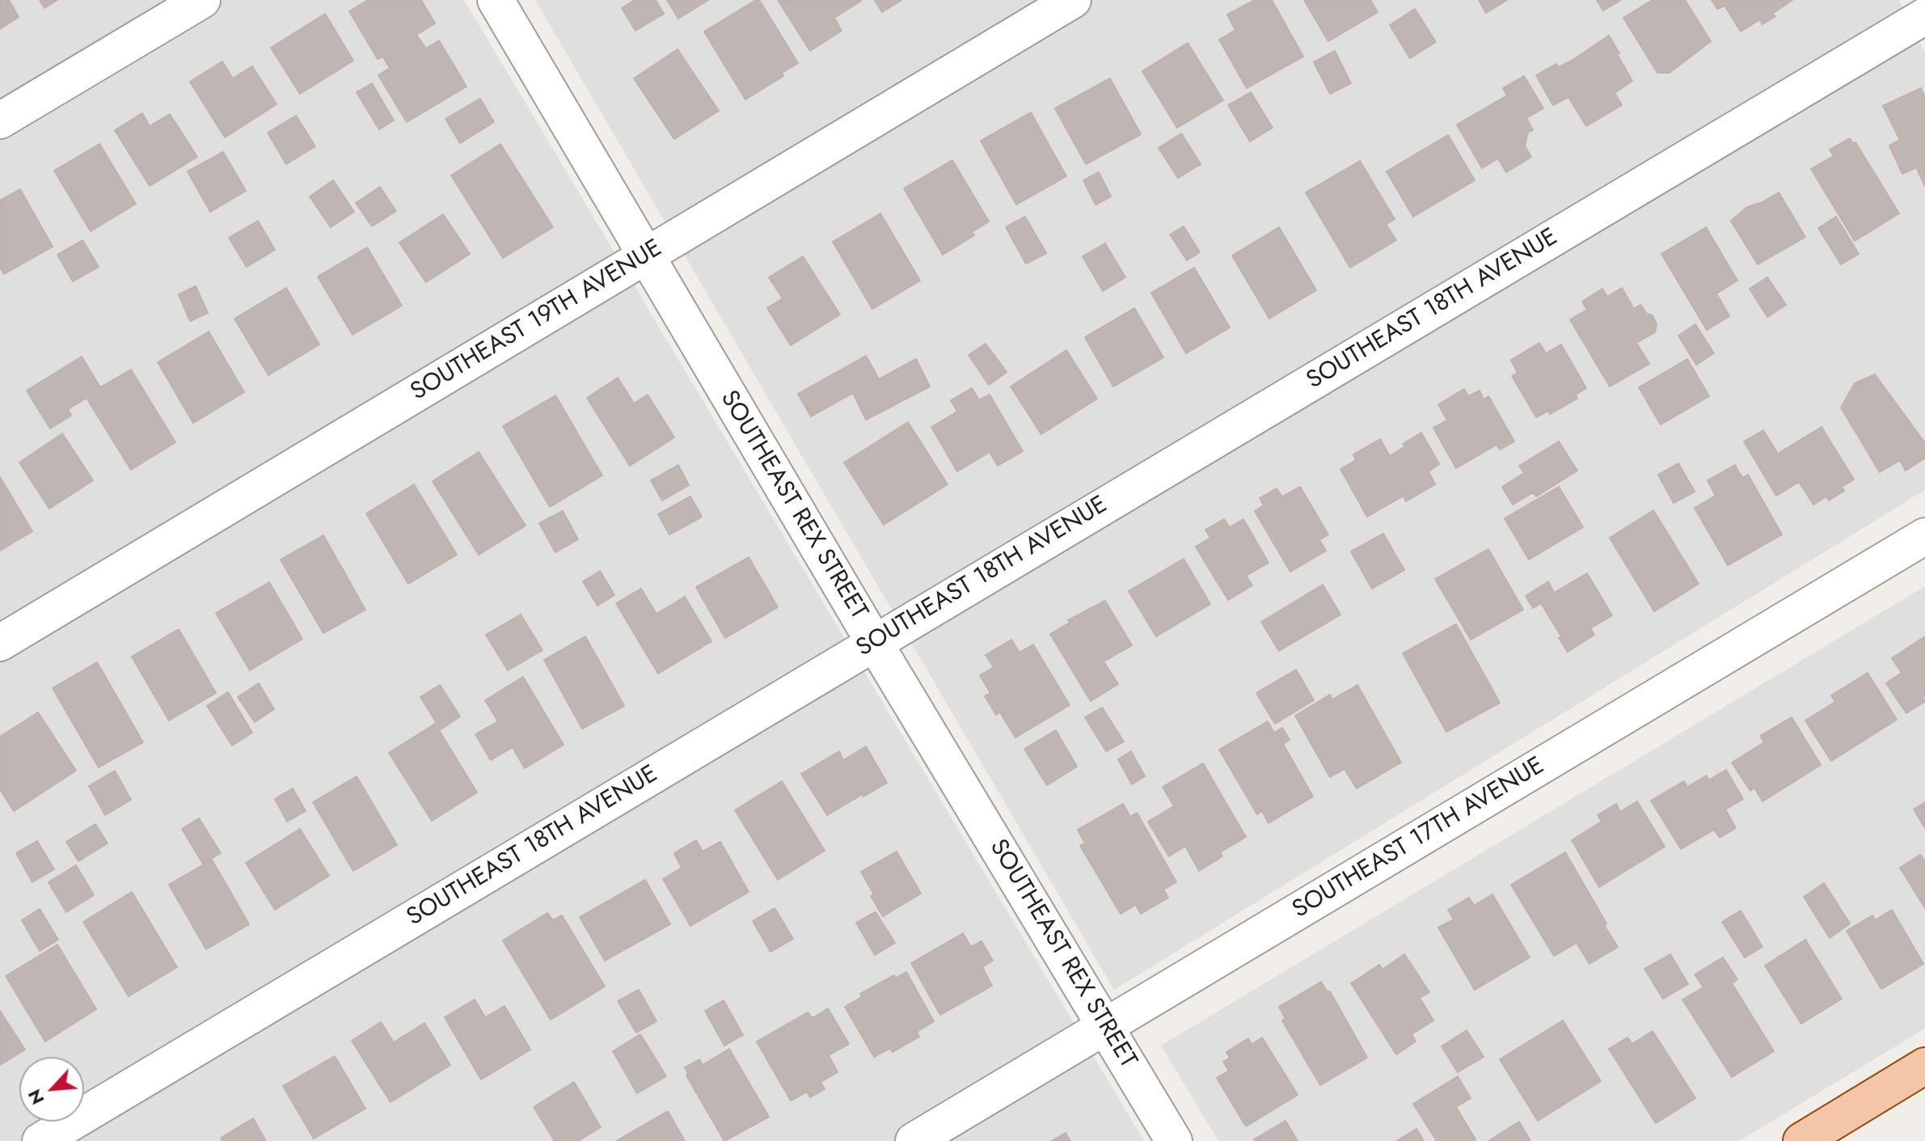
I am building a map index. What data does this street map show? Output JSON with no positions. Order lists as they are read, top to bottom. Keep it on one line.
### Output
{"streets":{"street":["SOUTHEAST 18TH AVENUE","SOUTHEAST 19TH AVENUE","SOUTHEAST REX STREET","SOUTHEAST 17TH AVENUE"]},"crossings":[["SOUTHEAST 18TH AVENUE","SOUTHEAST REX STREET"],["SOUTHEAST 19TH AVENUE","SOUTHEAST REX STREET"],["SOUTHEAST REX STREET","SOUTHEAST 17TH AVENUE"]],"north":"bottom left"}
